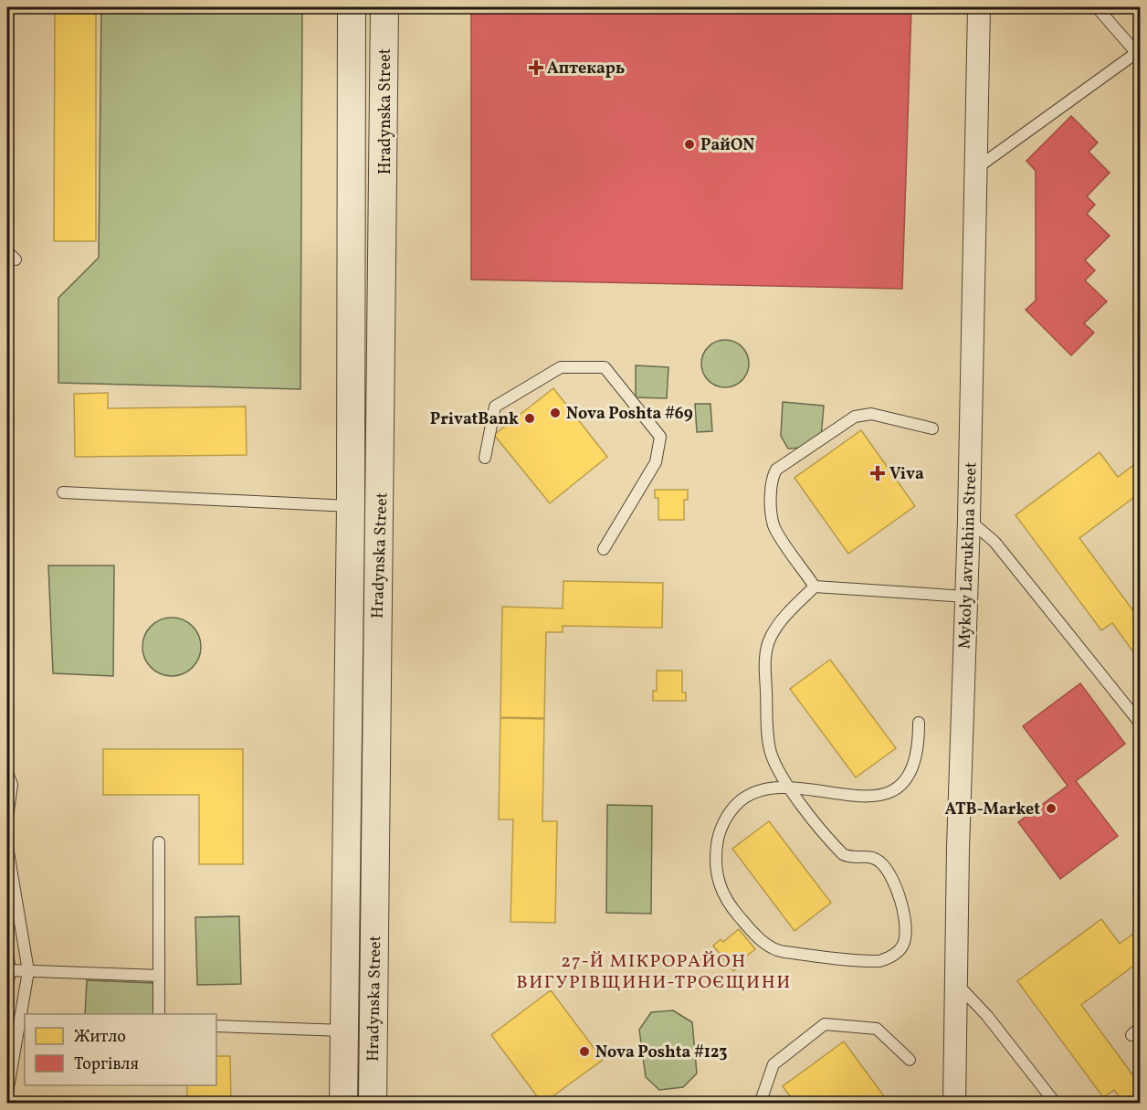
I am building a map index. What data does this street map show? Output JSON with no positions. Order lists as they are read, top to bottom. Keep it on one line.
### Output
{"streets":{"street":["Hradynska Street","Mykoly Lavrukhina Street"]},"districts":["27-Й МІКРОРАЙОН ВИГУРІВЩИНИ-ТРОЄЩИНИ"],"places":{"health":["Аптекарь","Viva"],"other":["РайON","Nova Poshta #69","PrivatBank","ATB-Market","Nova Poshta #123"]},"legend":["Житло","Торгівля"]}
